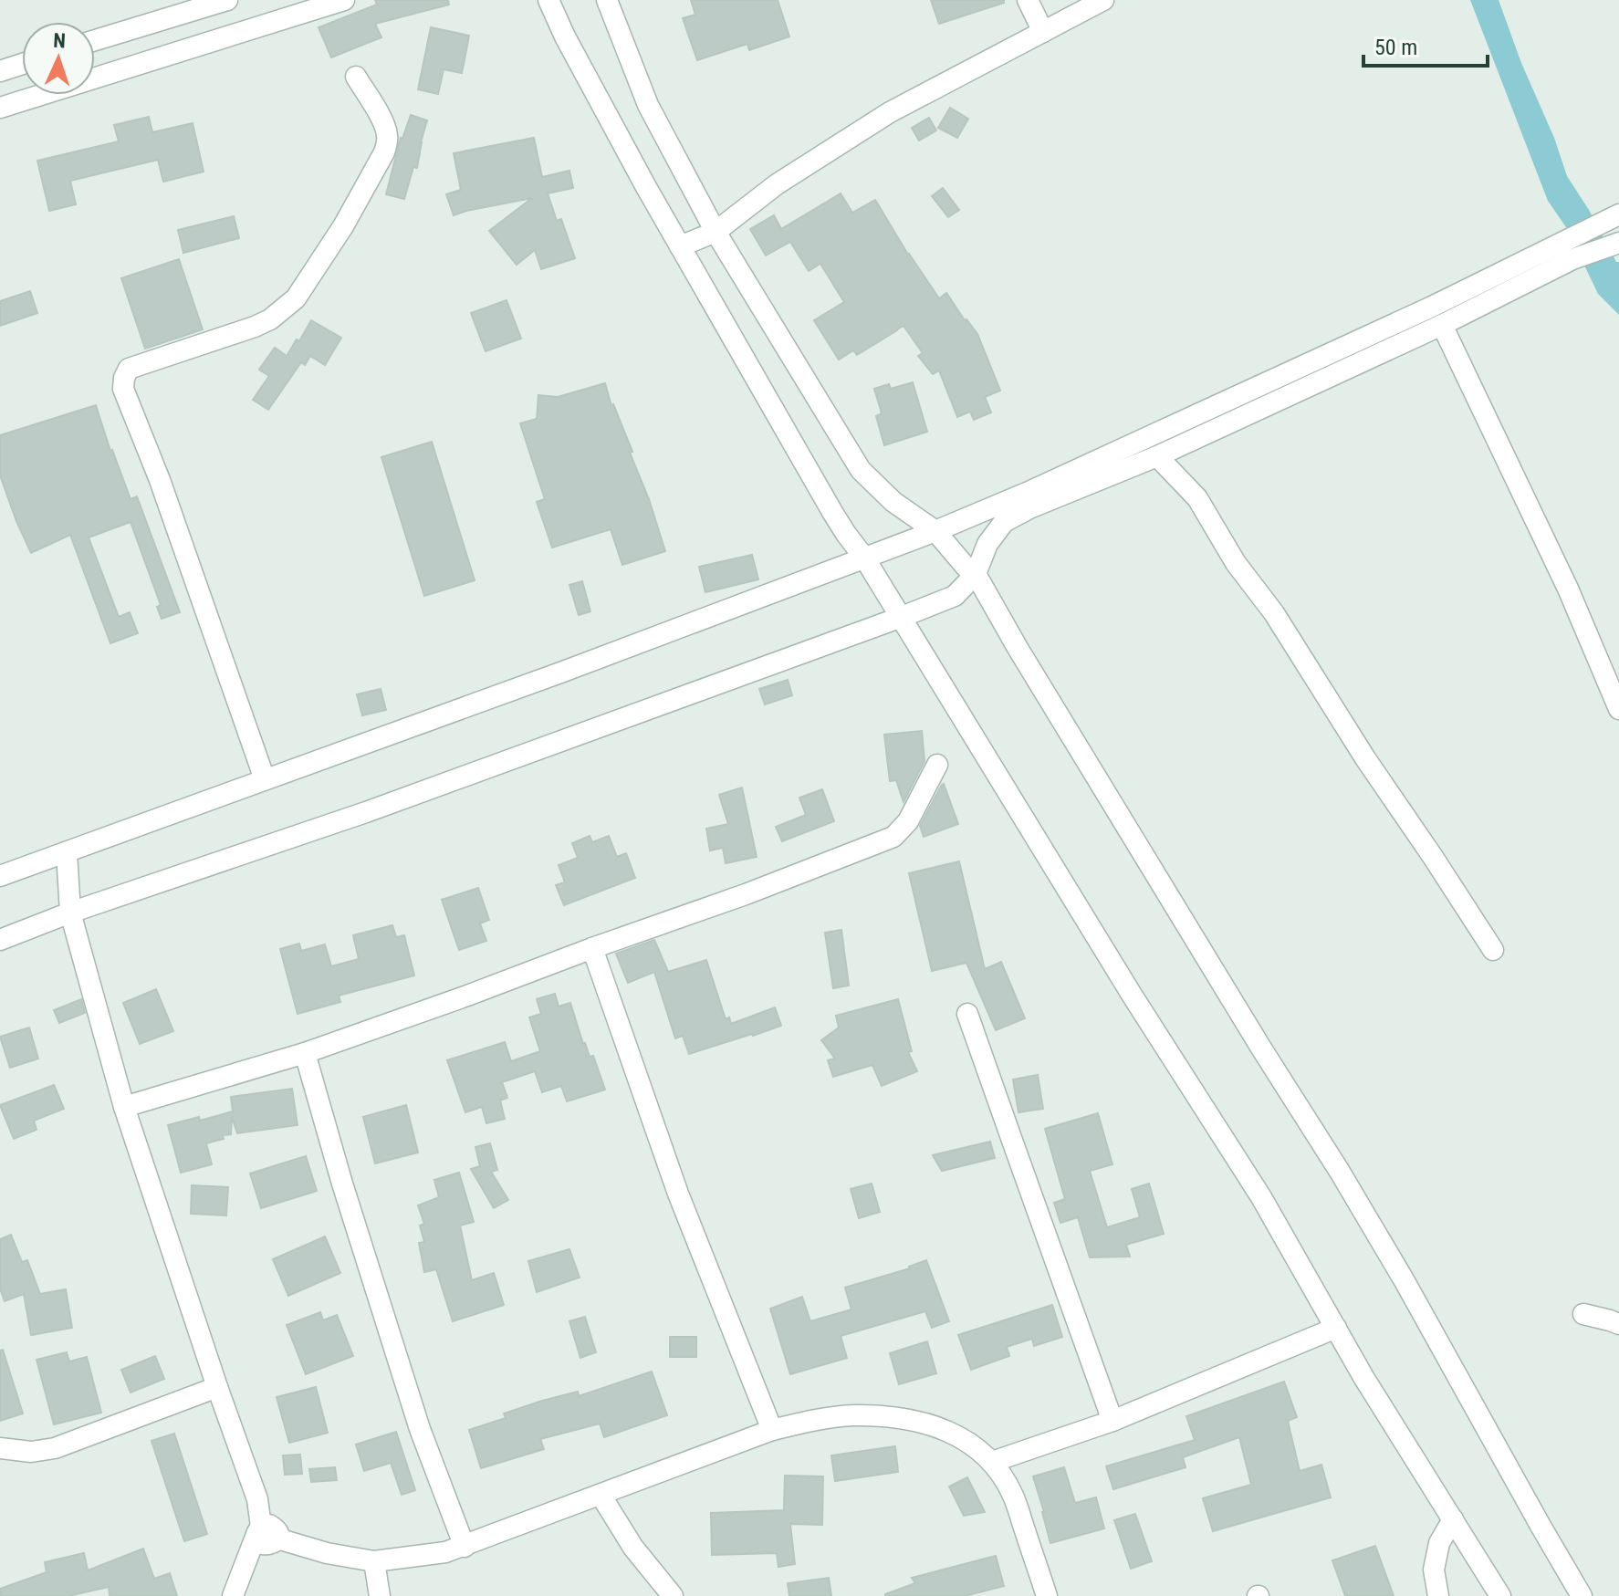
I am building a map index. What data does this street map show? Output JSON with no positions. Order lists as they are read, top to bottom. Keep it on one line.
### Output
{"scale_bar":"50 m","north":"top"}
